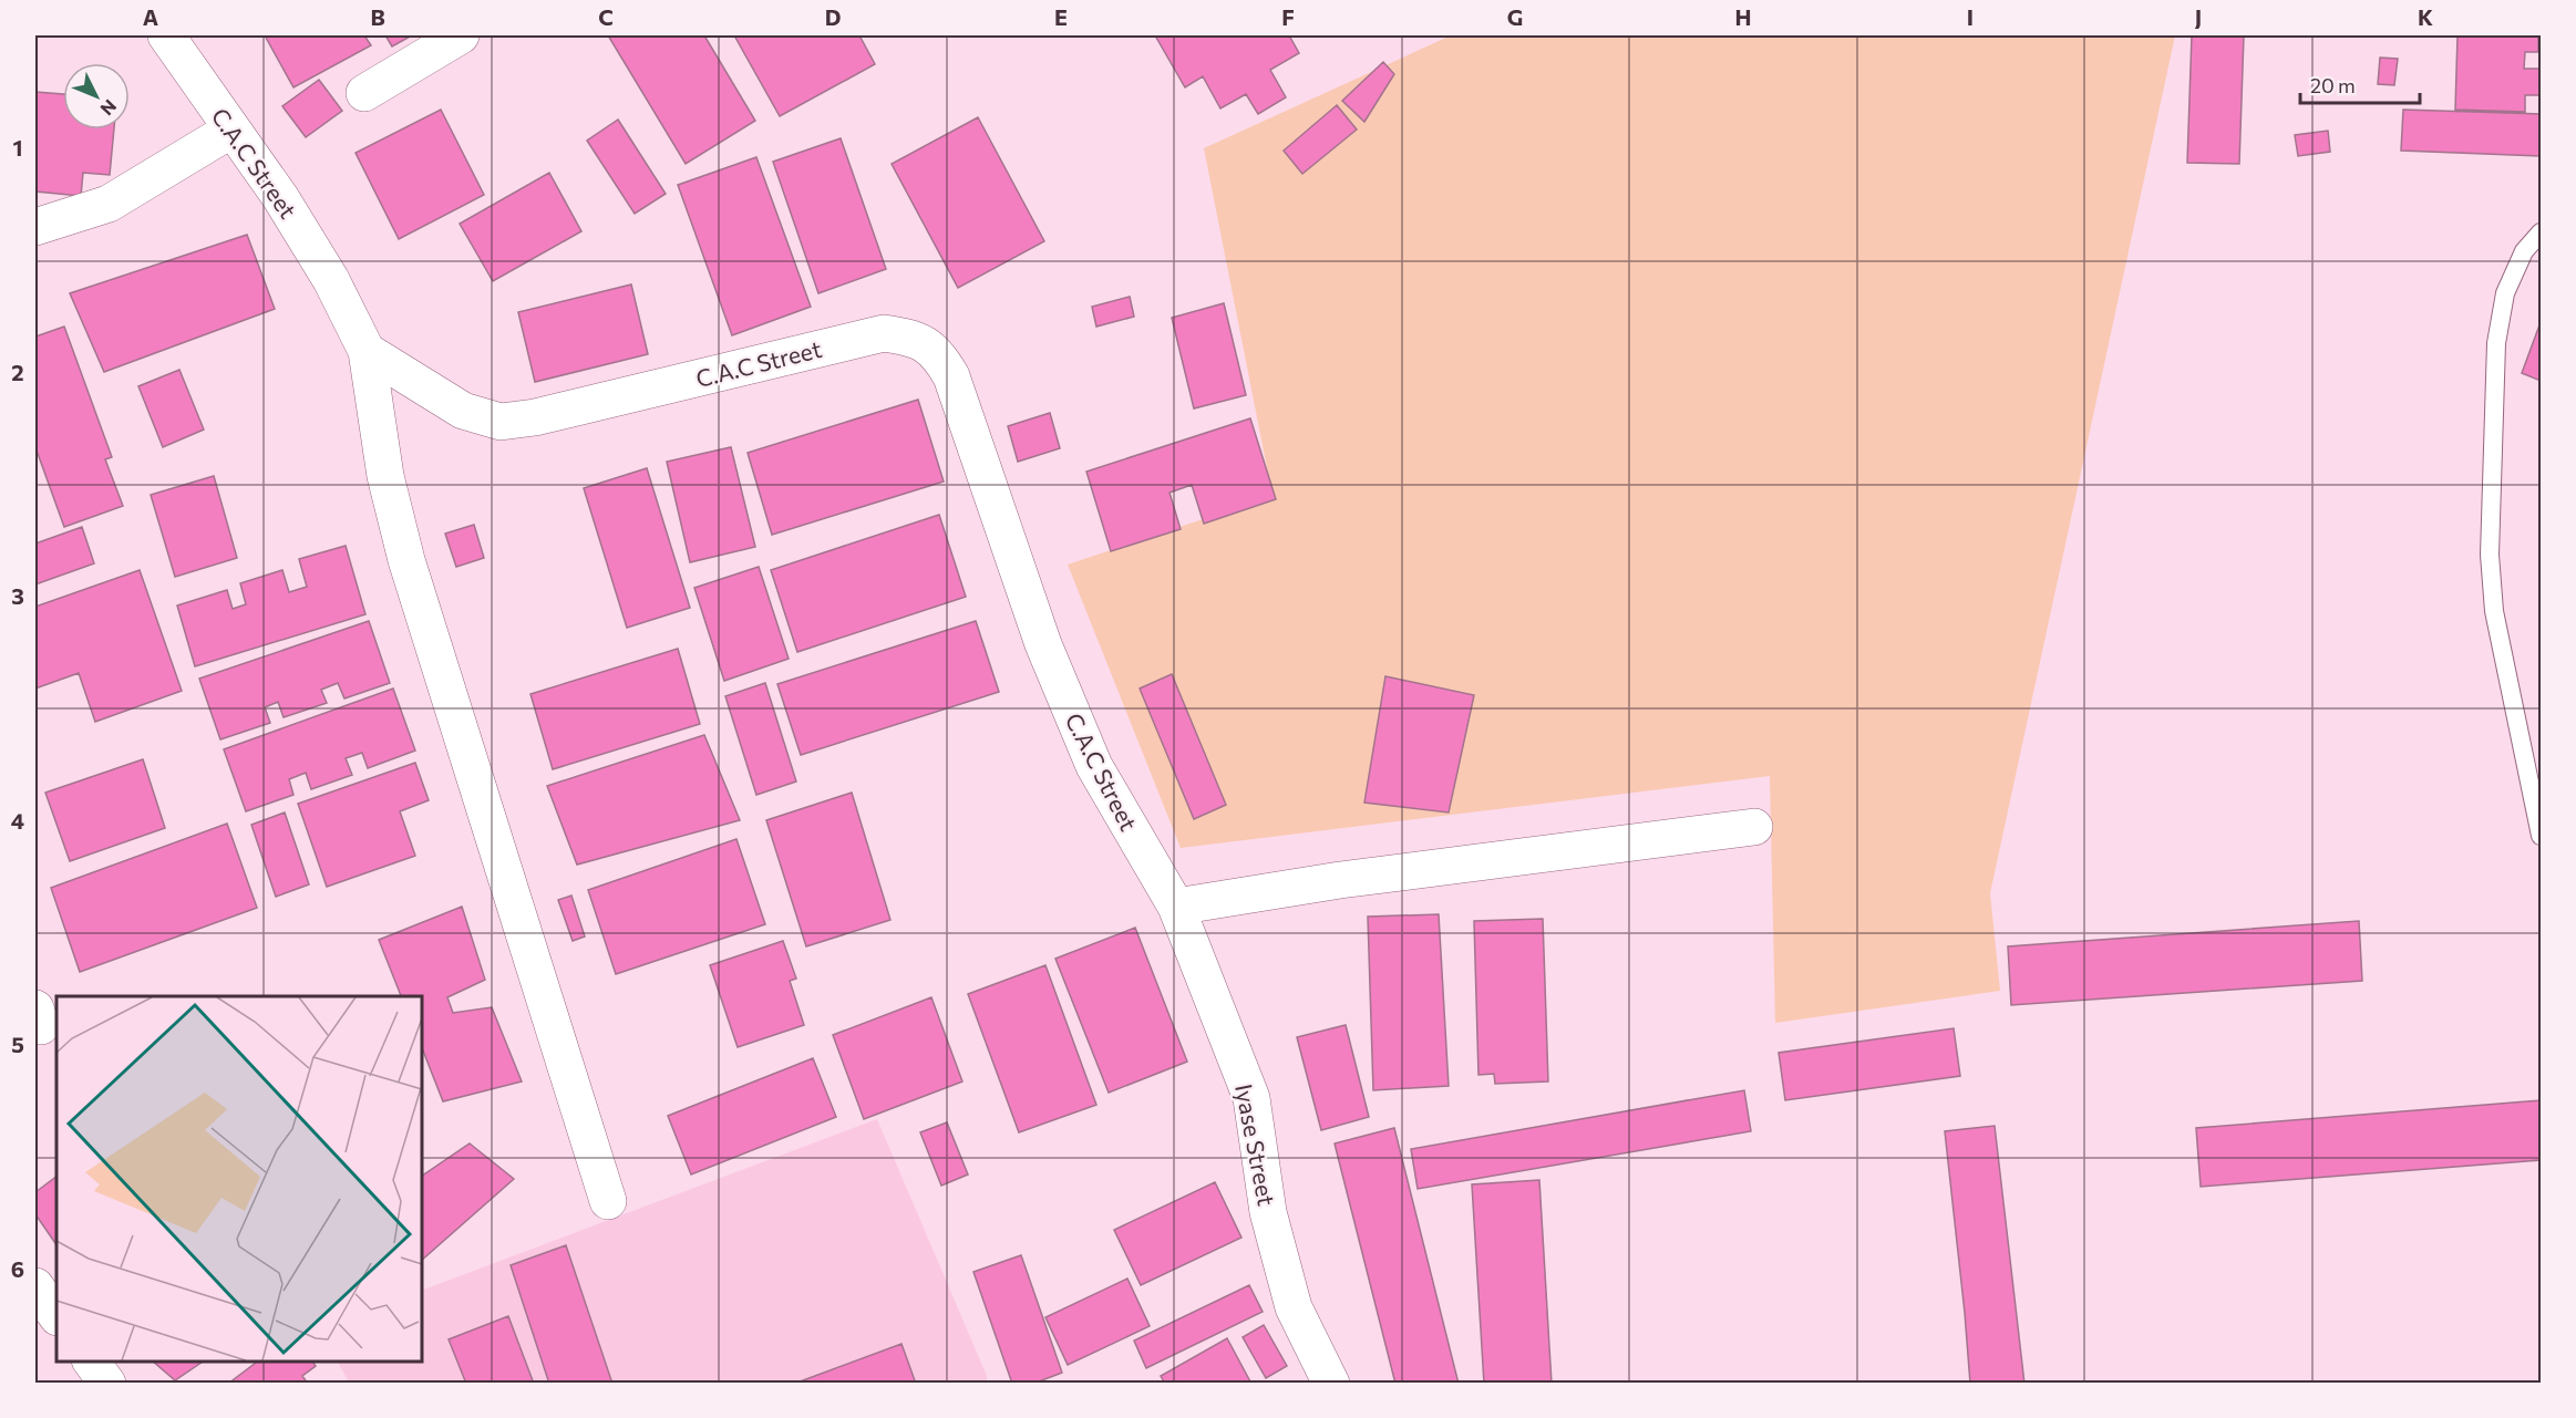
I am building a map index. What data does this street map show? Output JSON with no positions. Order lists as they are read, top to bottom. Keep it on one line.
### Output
{"streets":{"street":["C.A.C Street","Iyase Street"]},"crossings":[["C.A.C Street","Iyase Street"]],"scale_bar":"20 m","north":"bottom right","grid":{"columns":["A","B","C","D","E","F","G","H","I","J","K"],"rows":["1","2","3","4","5","6"]}}
